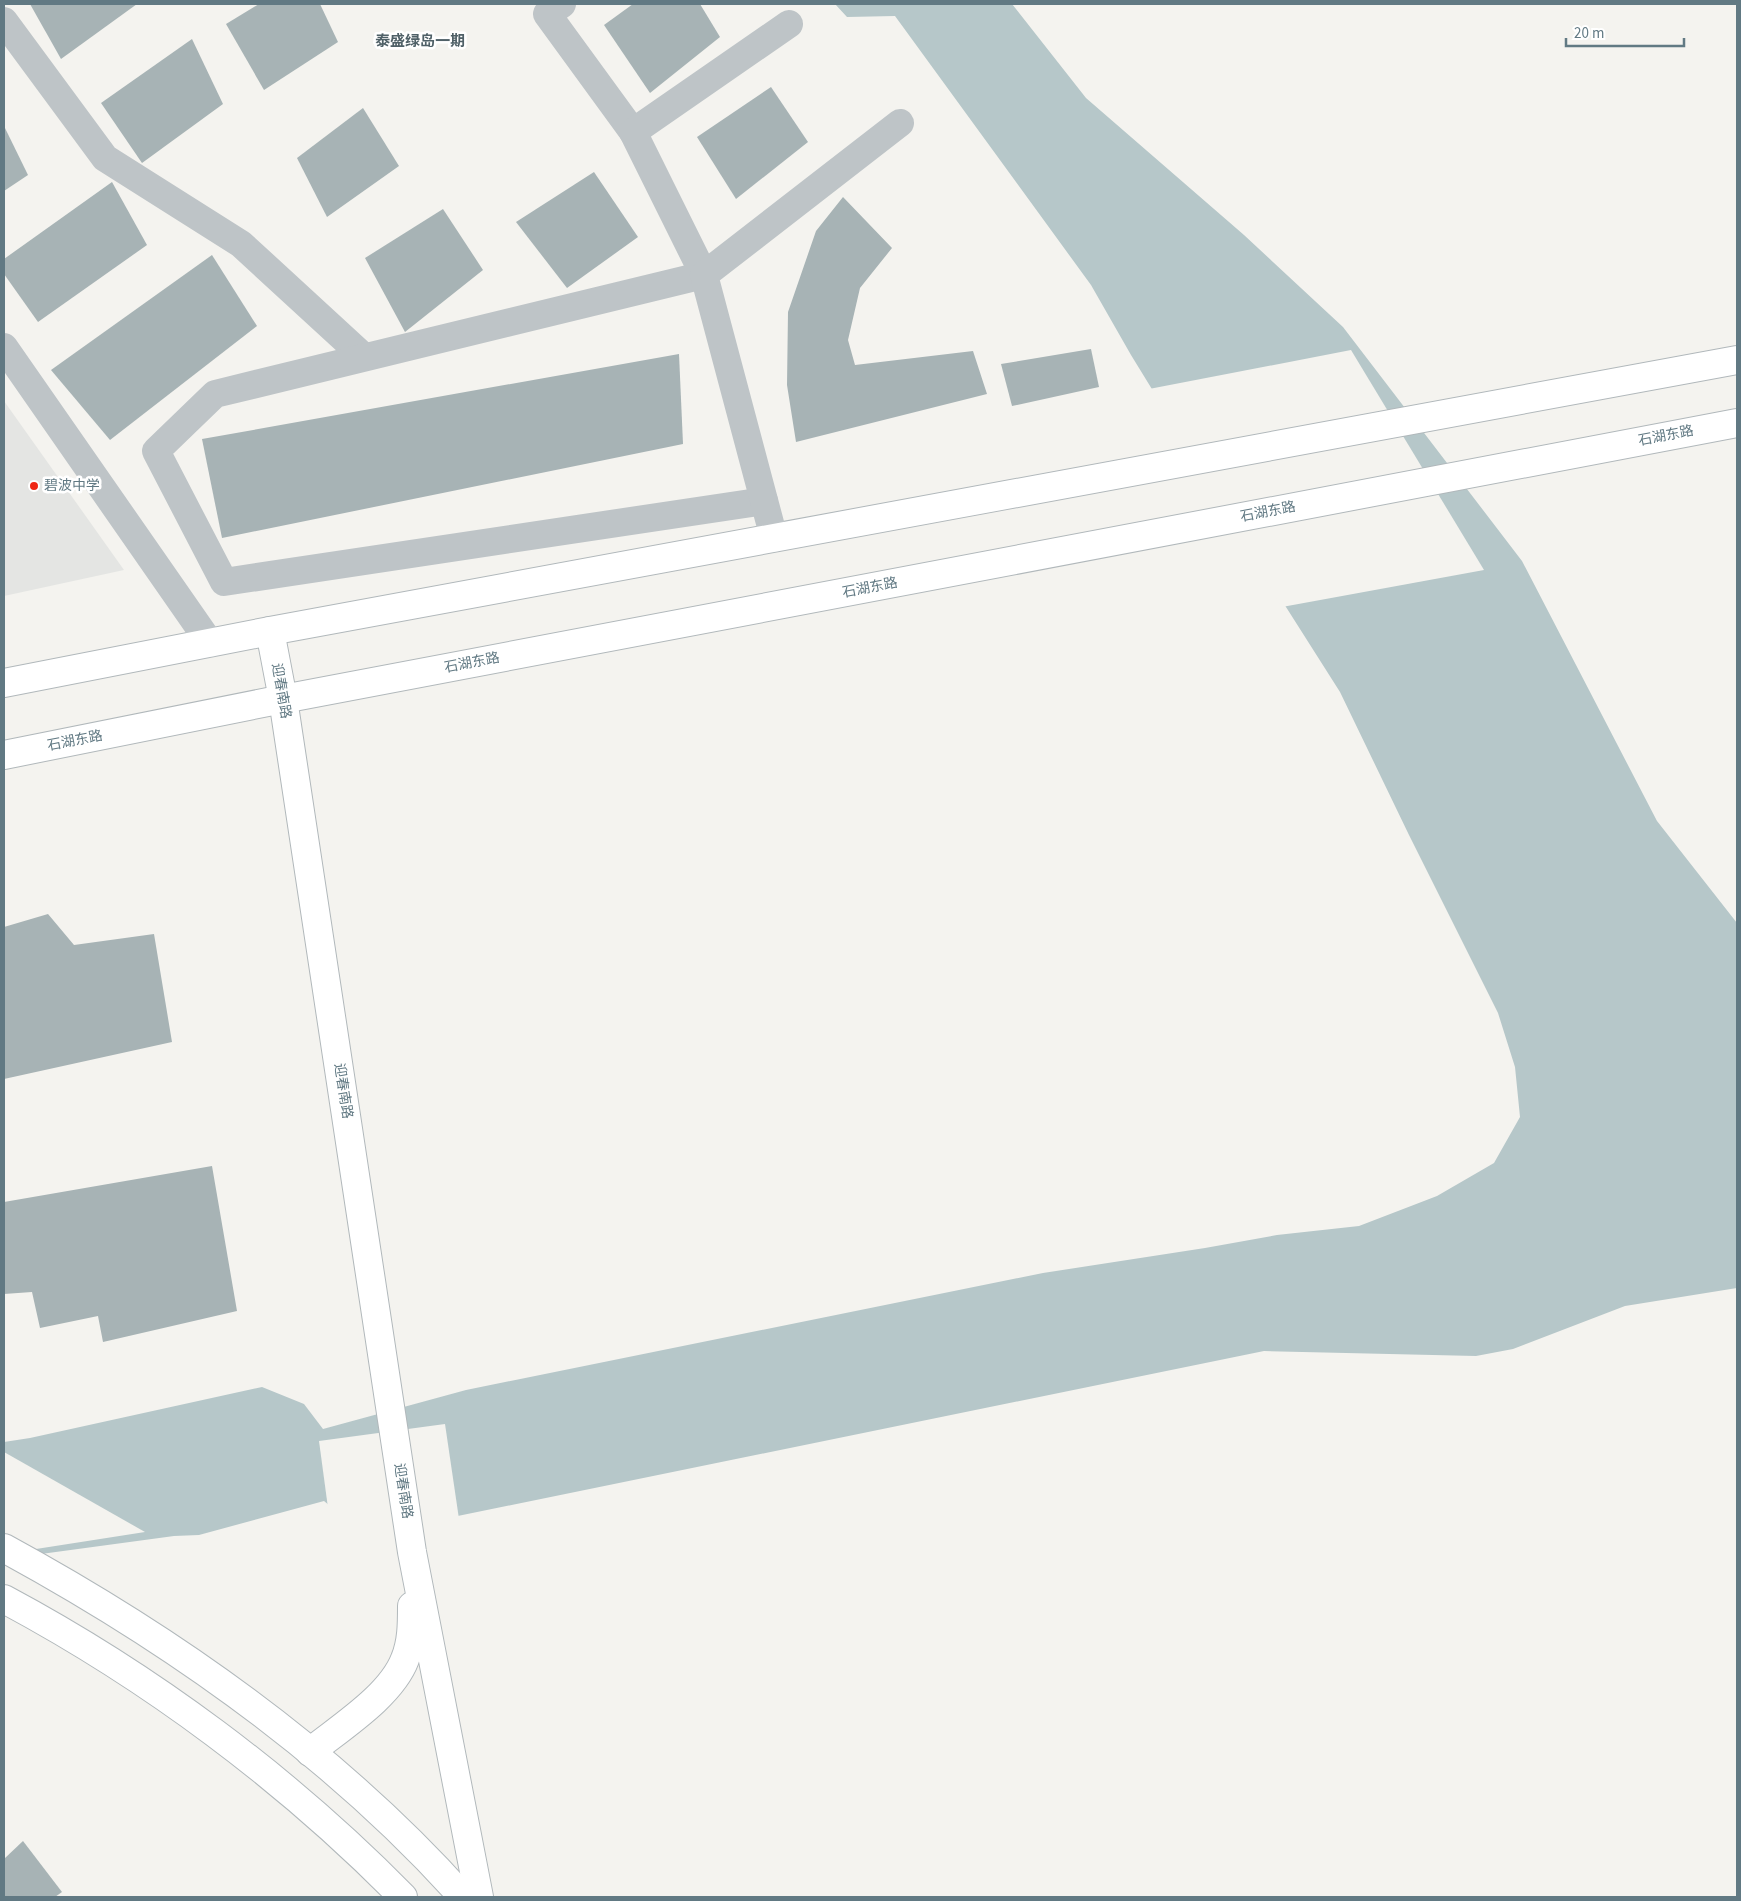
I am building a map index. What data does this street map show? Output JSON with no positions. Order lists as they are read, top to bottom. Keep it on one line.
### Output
{"streets":{"main road":["石湖东路","迎春南路"]},"crossings":[["石湖东路","迎春南路"]],"districts":["泰盛绿岛一期"],"places":["碧波中学"],"scale_bar":"20 m"}
